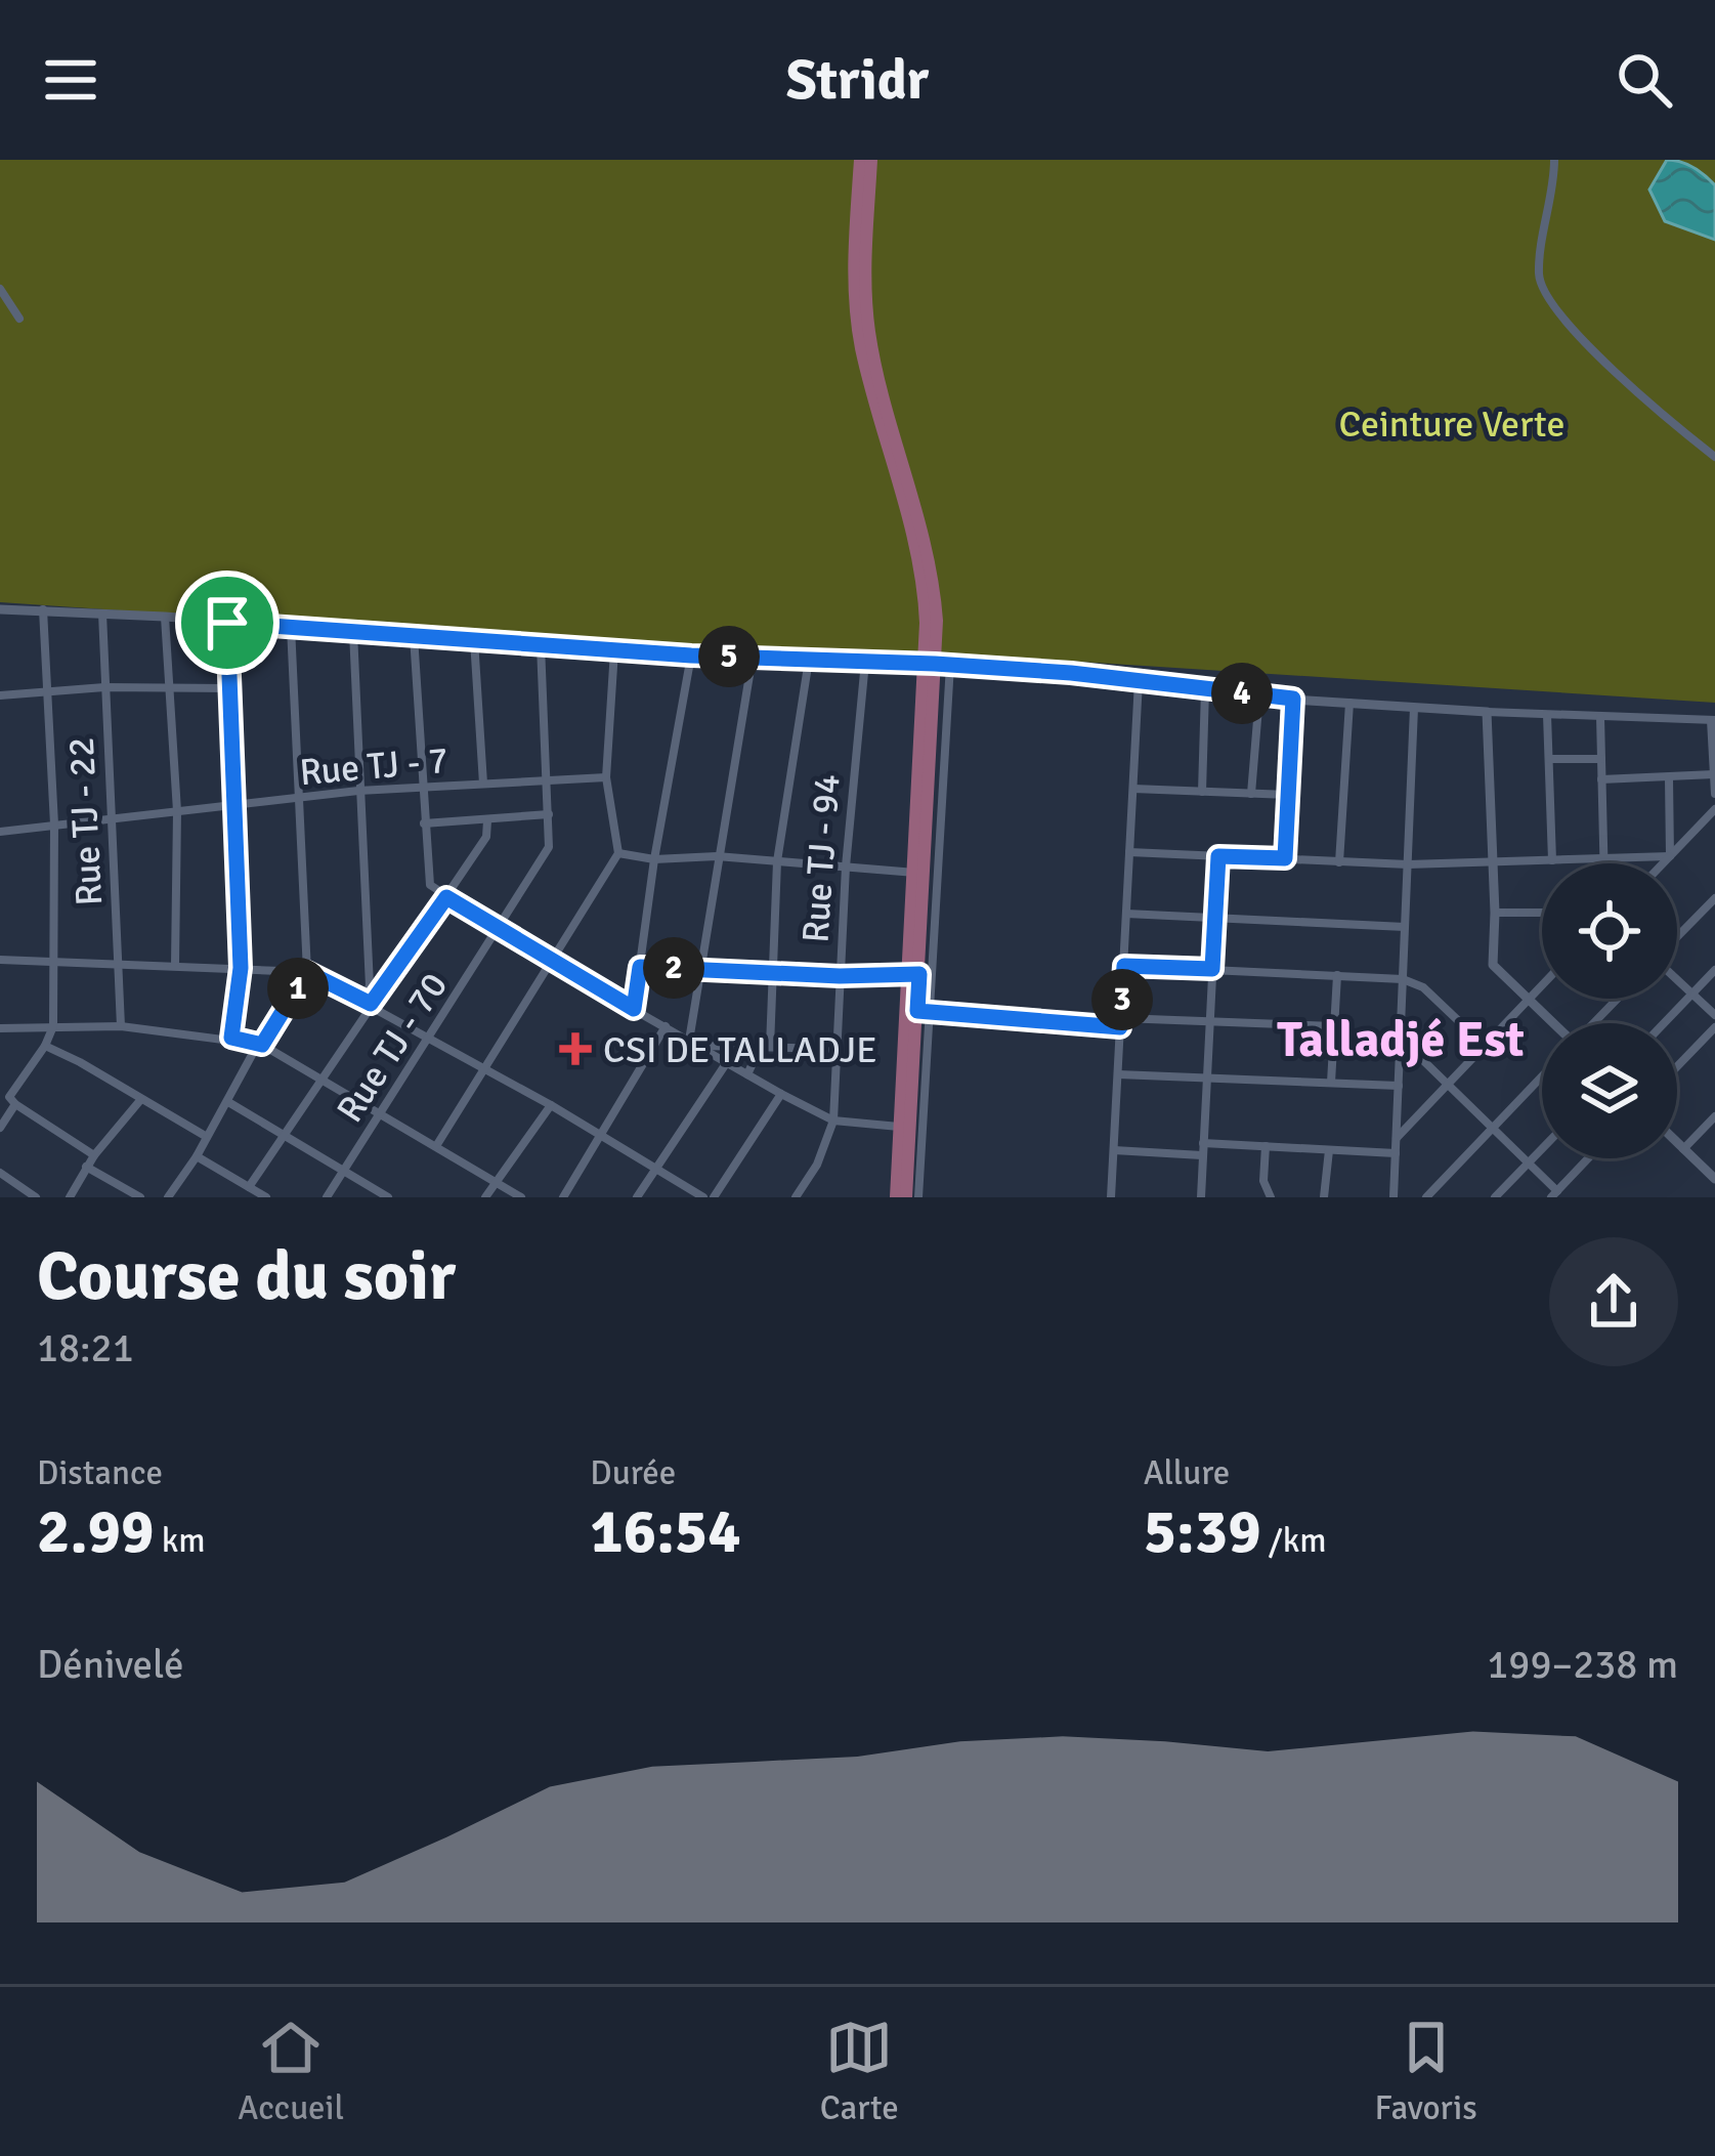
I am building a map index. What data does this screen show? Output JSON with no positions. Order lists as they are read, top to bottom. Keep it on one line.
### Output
{"streets":{"street":["Rue TJ - 7","Rue TJ - 22","Rue TJ - 94","Rue TJ - 70"]},"crossings":[["Rue TJ - 7","Rue TJ - 22"],["Rue TJ - 7","Rue TJ - 70"]],"districts":["Talladjé Est"],"parks":["Ceinture Verte"],"places":{"health":["CSI DE TALLADJE"]},"page":{"header":"Stridr","pins":["5","4","2","1","3"],"heading":["Course du soir","18:21"],"stats":[["Distance","2.99 km"],["Durée","16:54"],["Allure","5:39 /km"]],"chart":["Dénivelé","199–238 m"],"tabs":["Accueil","Carte","Favoris"]}}
